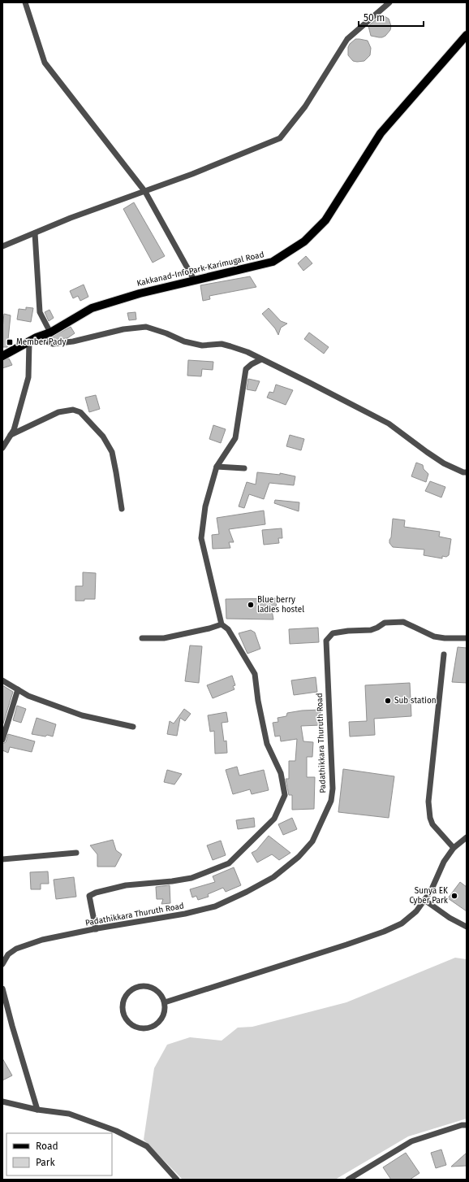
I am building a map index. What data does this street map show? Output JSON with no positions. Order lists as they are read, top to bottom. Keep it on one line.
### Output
{"streets":{"main road":["Kakkanad-InfoPark-Karimugal Road"],"street":["Padathikkara Thuruth Road"]},"places":{"transit":["Member Pady"],"other":["Blue berry ladies hostel","Sub station","Sunya EK Cyber Park"]},"legend":["Road","Park"],"scale_bar":"50 m"}
